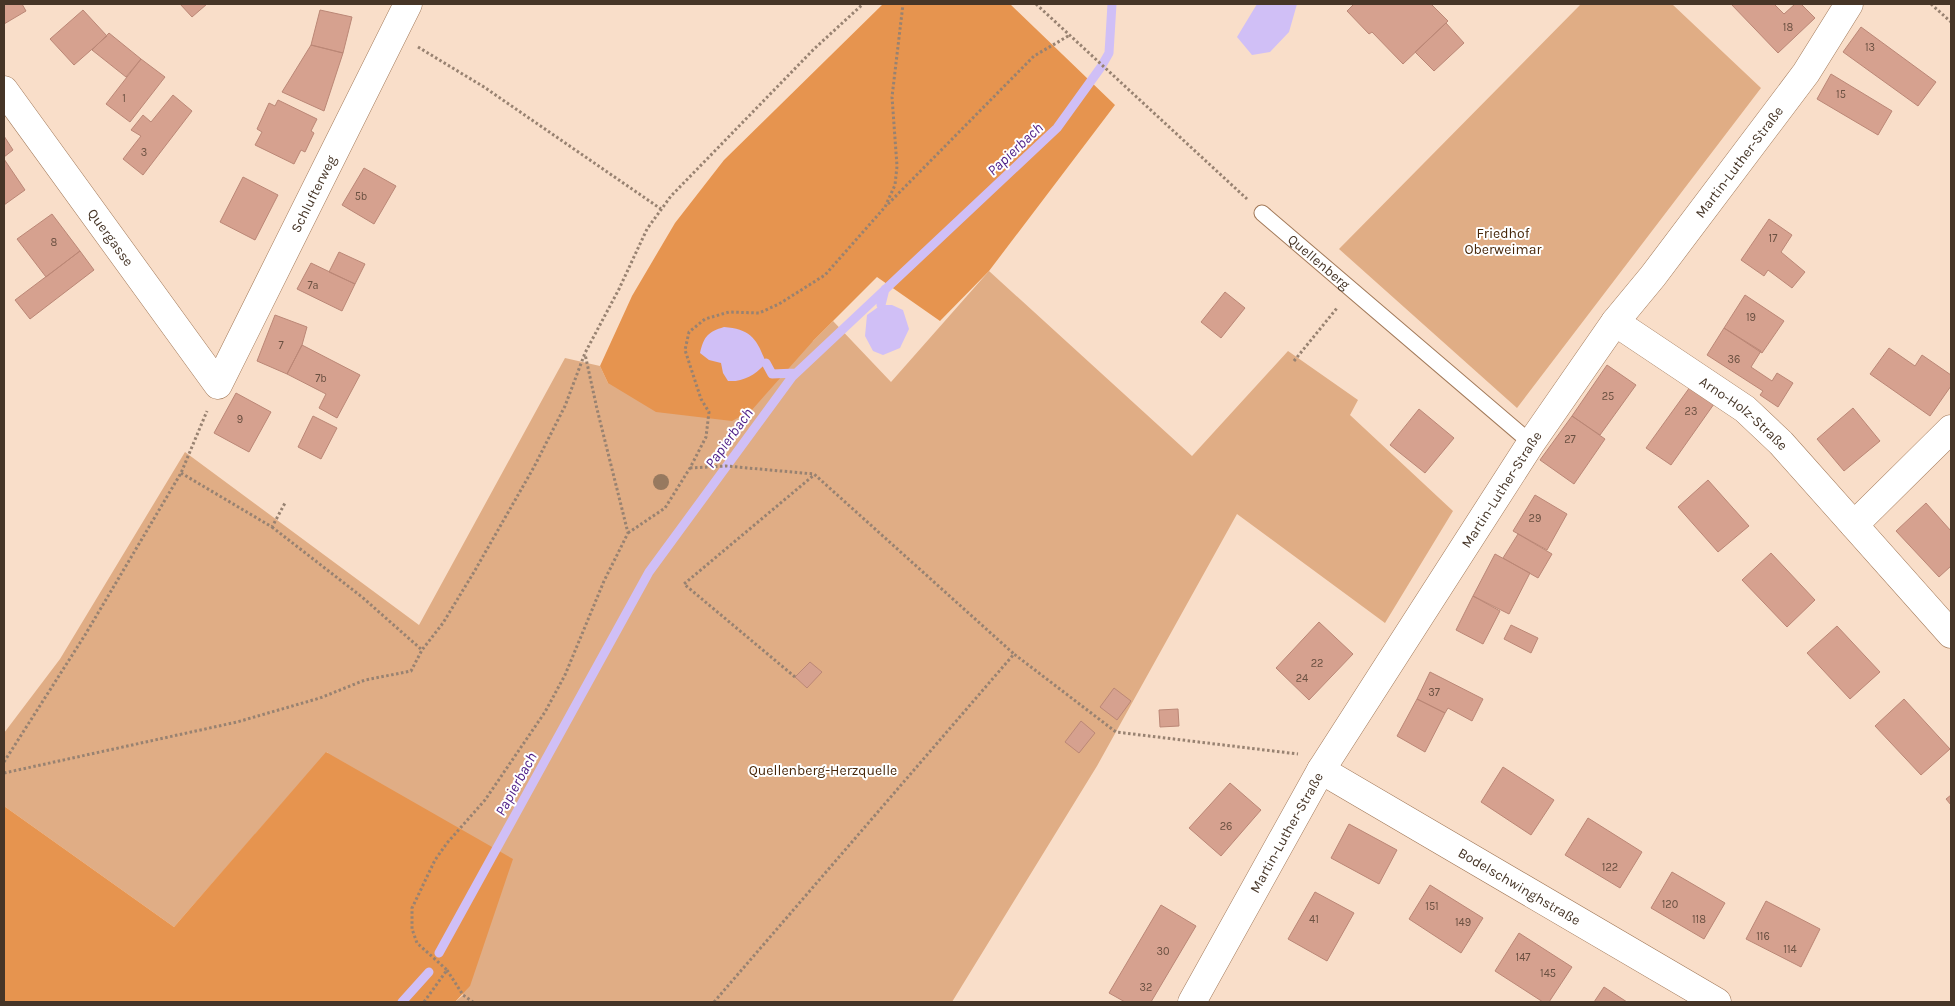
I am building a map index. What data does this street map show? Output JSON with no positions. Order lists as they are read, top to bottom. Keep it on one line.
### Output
{"streets":{"street":["Martin-Luther-Straße","Schlufterweg","Quergasse","Arno-Holz-Straße","Bodelschwinghstraße"],"lane":["Quellenberg"]},"crossings":[["Martin-Luther-Straße","Quellenberg"],["Martin-Luther-Straße","Arno-Holz-Straße"],["Martin-Luther-Straße","Bodelschwinghstraße"],["Schlufterweg","Quergasse"]],"water":["Papierbach"],"parks":["Friedhof Oberweimar","Quellenberg-Herzquelle"],"house_numbers":["18","13","15","1","3","5b","17","8","7a","19","7","36","7b","25","23","9","27","29","22","24","37","26","122","120","151","41","118","149","116","114","30","147","145","32"]}
